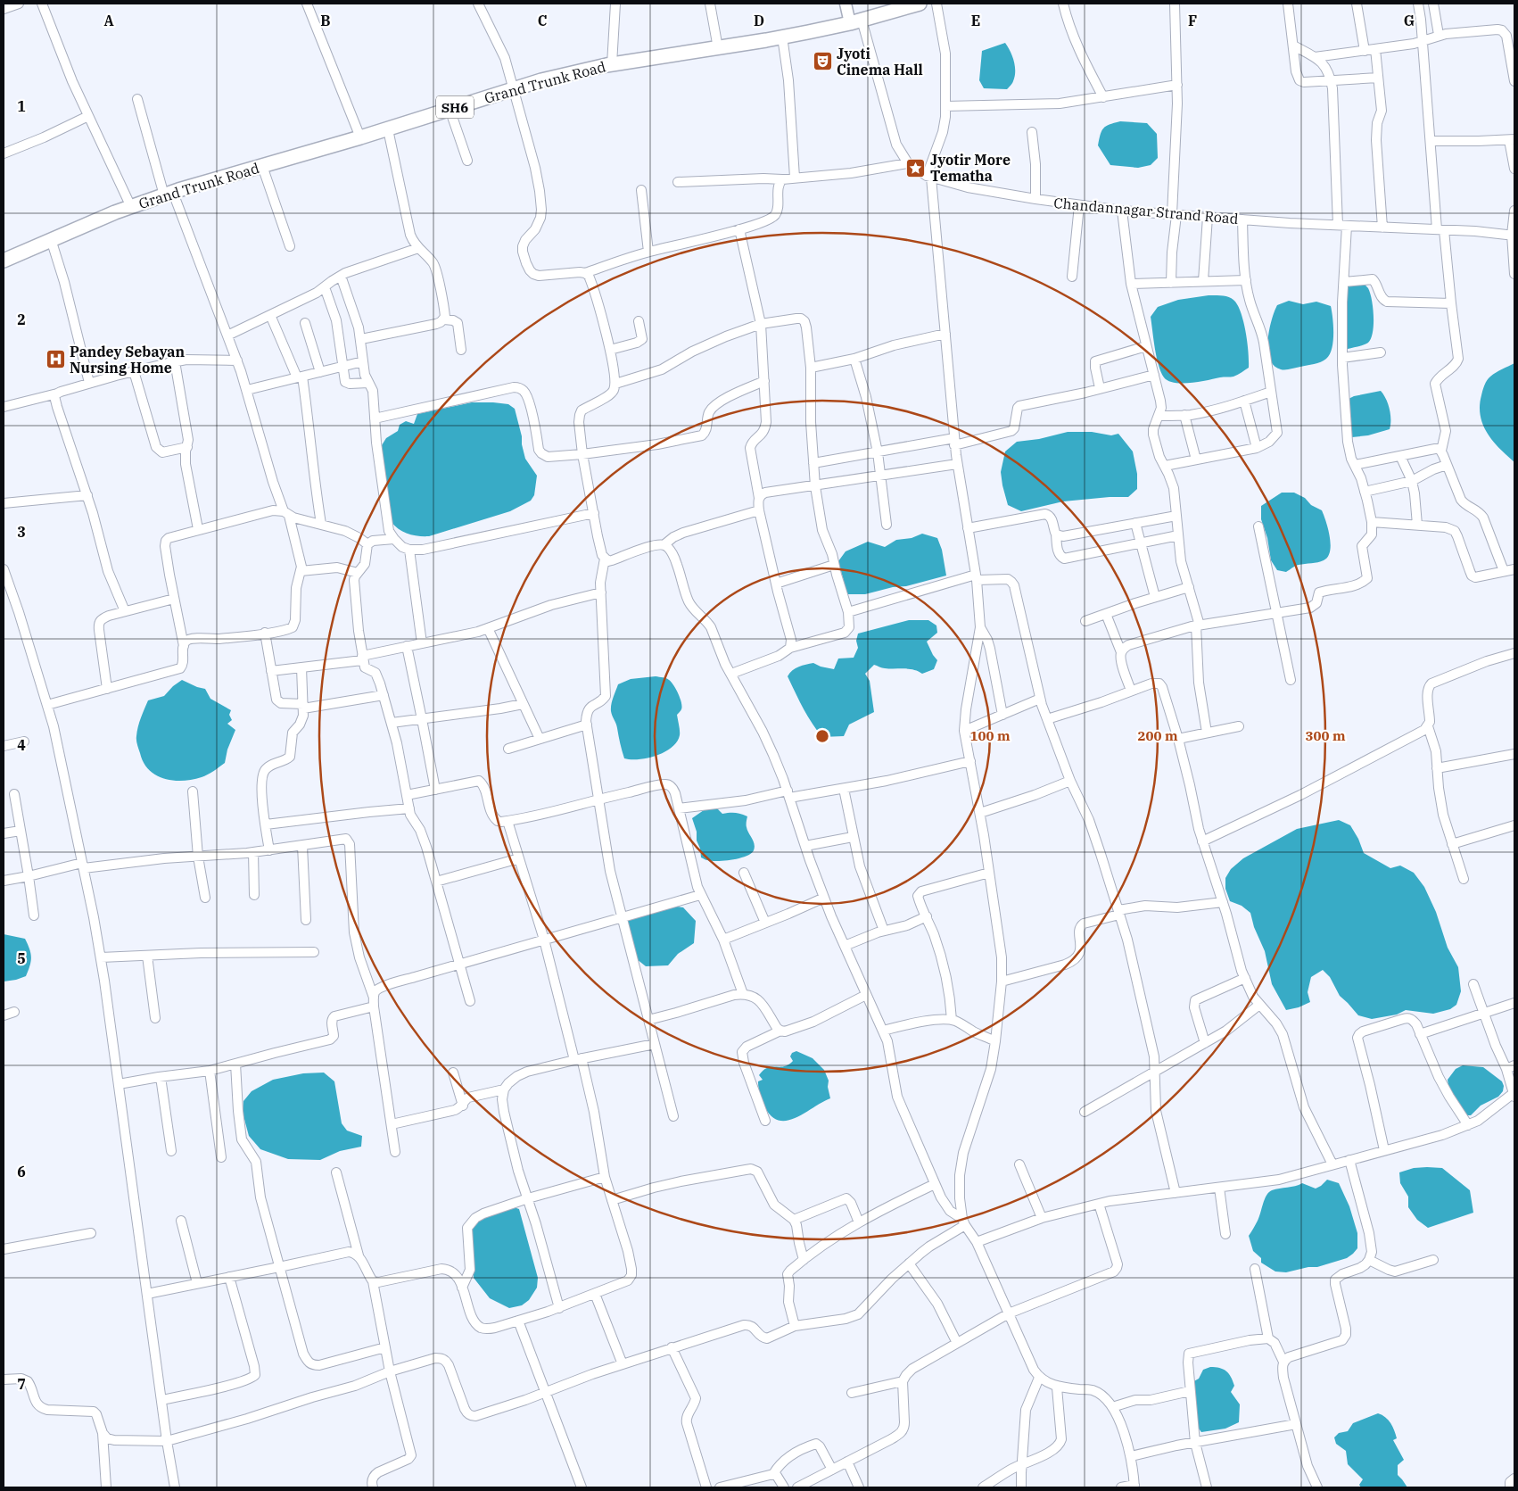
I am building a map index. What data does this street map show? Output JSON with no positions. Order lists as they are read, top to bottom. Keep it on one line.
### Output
{"streets":{"main road":["Grand Trunk Road","SH6"],"street":["Chandannagar Strand Road"]},"crossings":[["Grand Trunk Road","Chandannagar Strand Road"]],"places":{"theatre":["Jyoti Cinema Hall"],"place":["Jyotir More Tematha"],"hospital":["Pandey Sebayan Nursing Home"]},"grid":{"columns":["A","B","C","D","E","F","G"],"rows":["1","2","3","4","5","6","7"]},"rings":["100 m","200 m","300 m"]}
